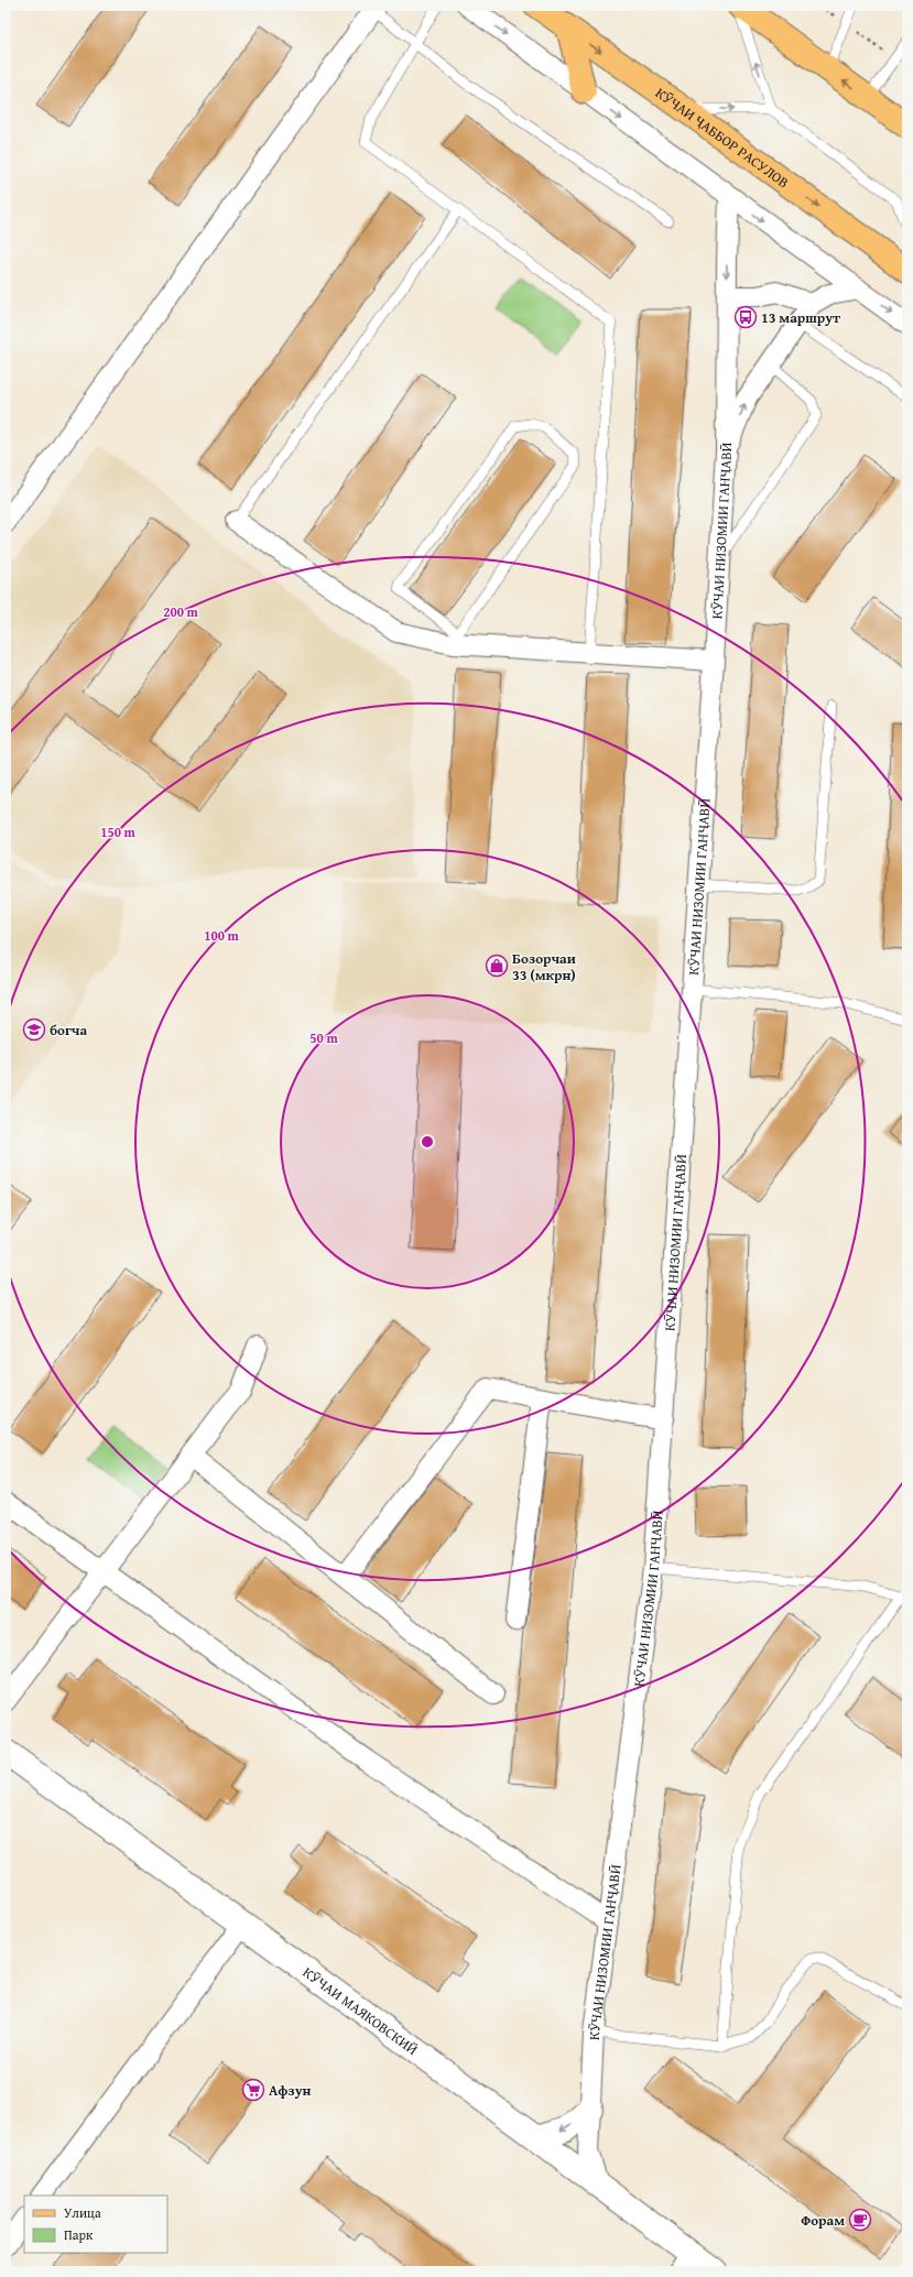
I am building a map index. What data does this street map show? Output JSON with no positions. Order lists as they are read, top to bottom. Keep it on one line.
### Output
{"streets":{"main road":["КӮЧАИ ҶАББОР РАСУЛОВ"],"street":["КӮЧАИ НИЗОМИИ ГАНҶАВӢ","КӮЧАИ МАЯКОВСКИЙ"]},"crossings":[["КӮЧАИ НИЗОМИИ ГАНҶАВӢ","КӮЧАИ МАЯКОВСКИЙ"]],"places":{"bus stop":["13 маршрут"],"shop":["Бозорчаи 33 (мкрн)"],"school or university":["богча"],"supermarket":["Афзун"],"cafe":["Форам"]},"legend":["Улица","Парк"],"rings":["200 m","150 m","100 m","50 m"]}
